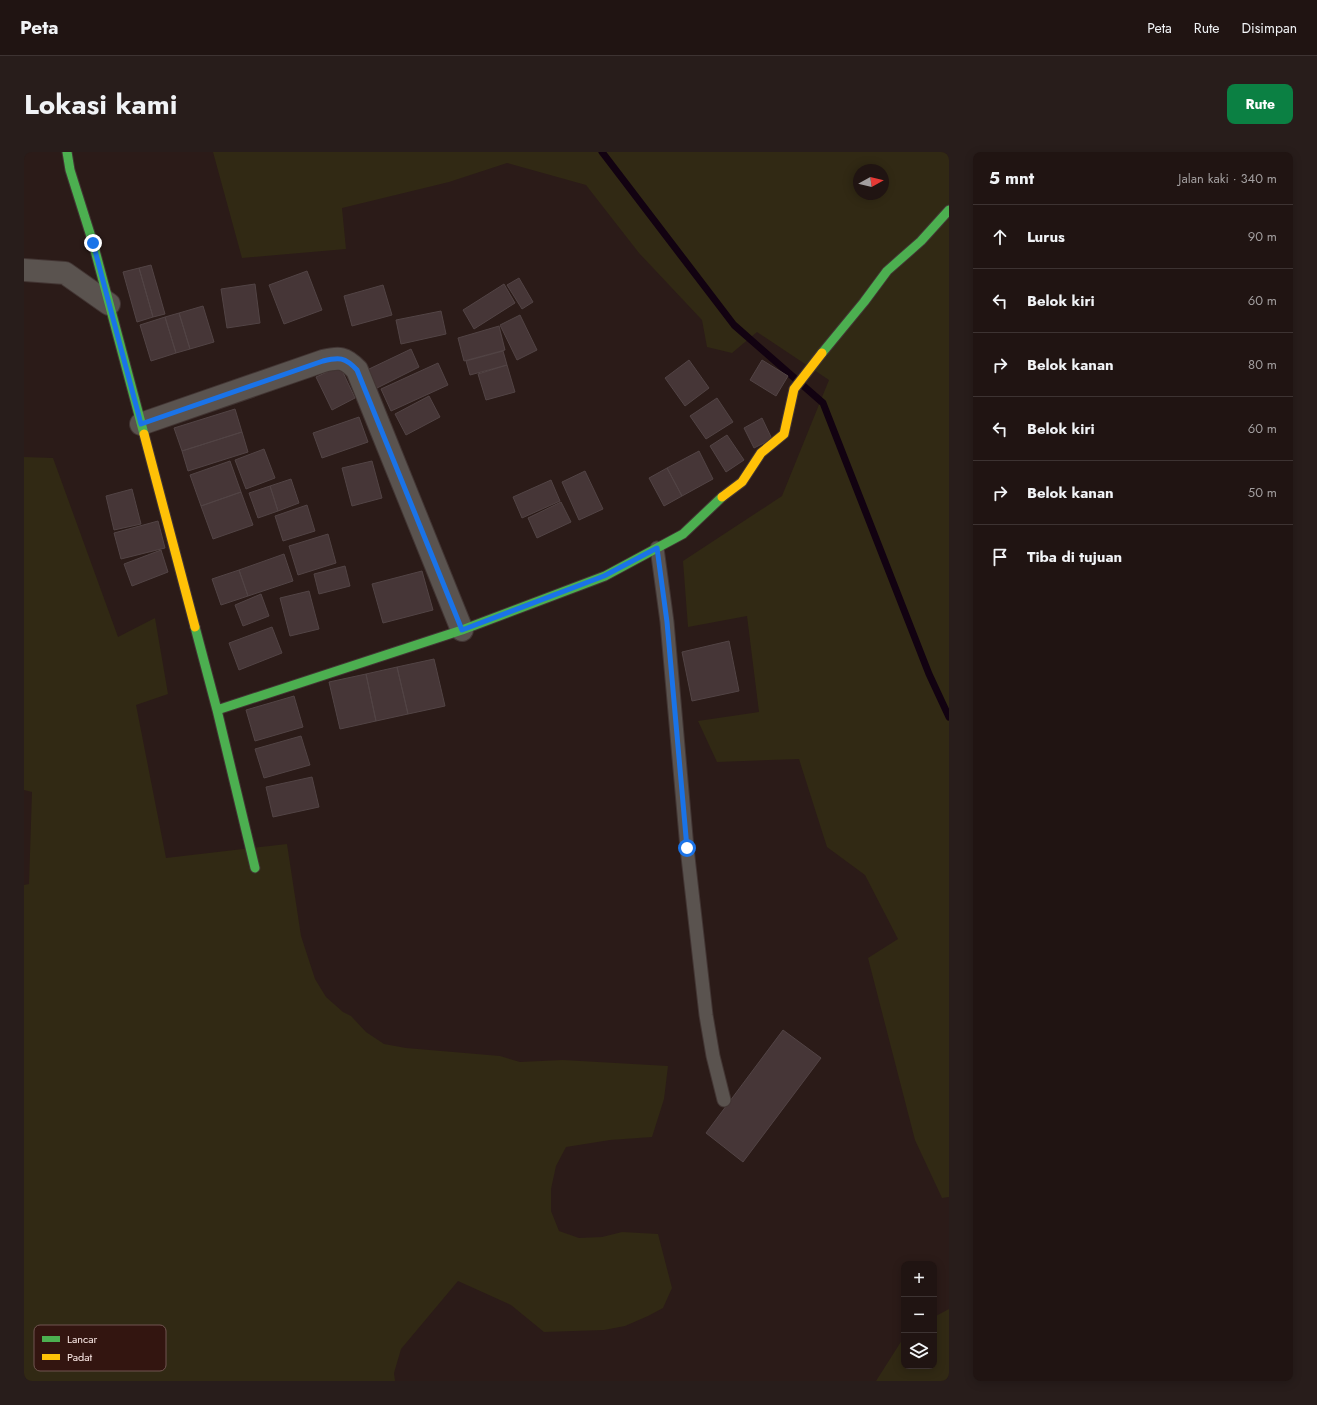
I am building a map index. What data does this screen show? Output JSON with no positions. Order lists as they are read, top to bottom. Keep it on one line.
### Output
{"legend":["Lancar","Padat"],"north":"right","page":{"header":"Peta","nav":["Peta","Rute","Disimpan"],"title":"Lokasi kami","buttons":"Rute","heading":["5 mnt","Jalan kaki · 340 m"],"list":[["Lurus","90 m"],["Belok kiri","60 m"],["Belok kanan","80 m"],["Belok kiri","60 m"],["Belok kanan","50 m"],"Tiba di tujuan"],"map_buttons":["+","−"]}}
